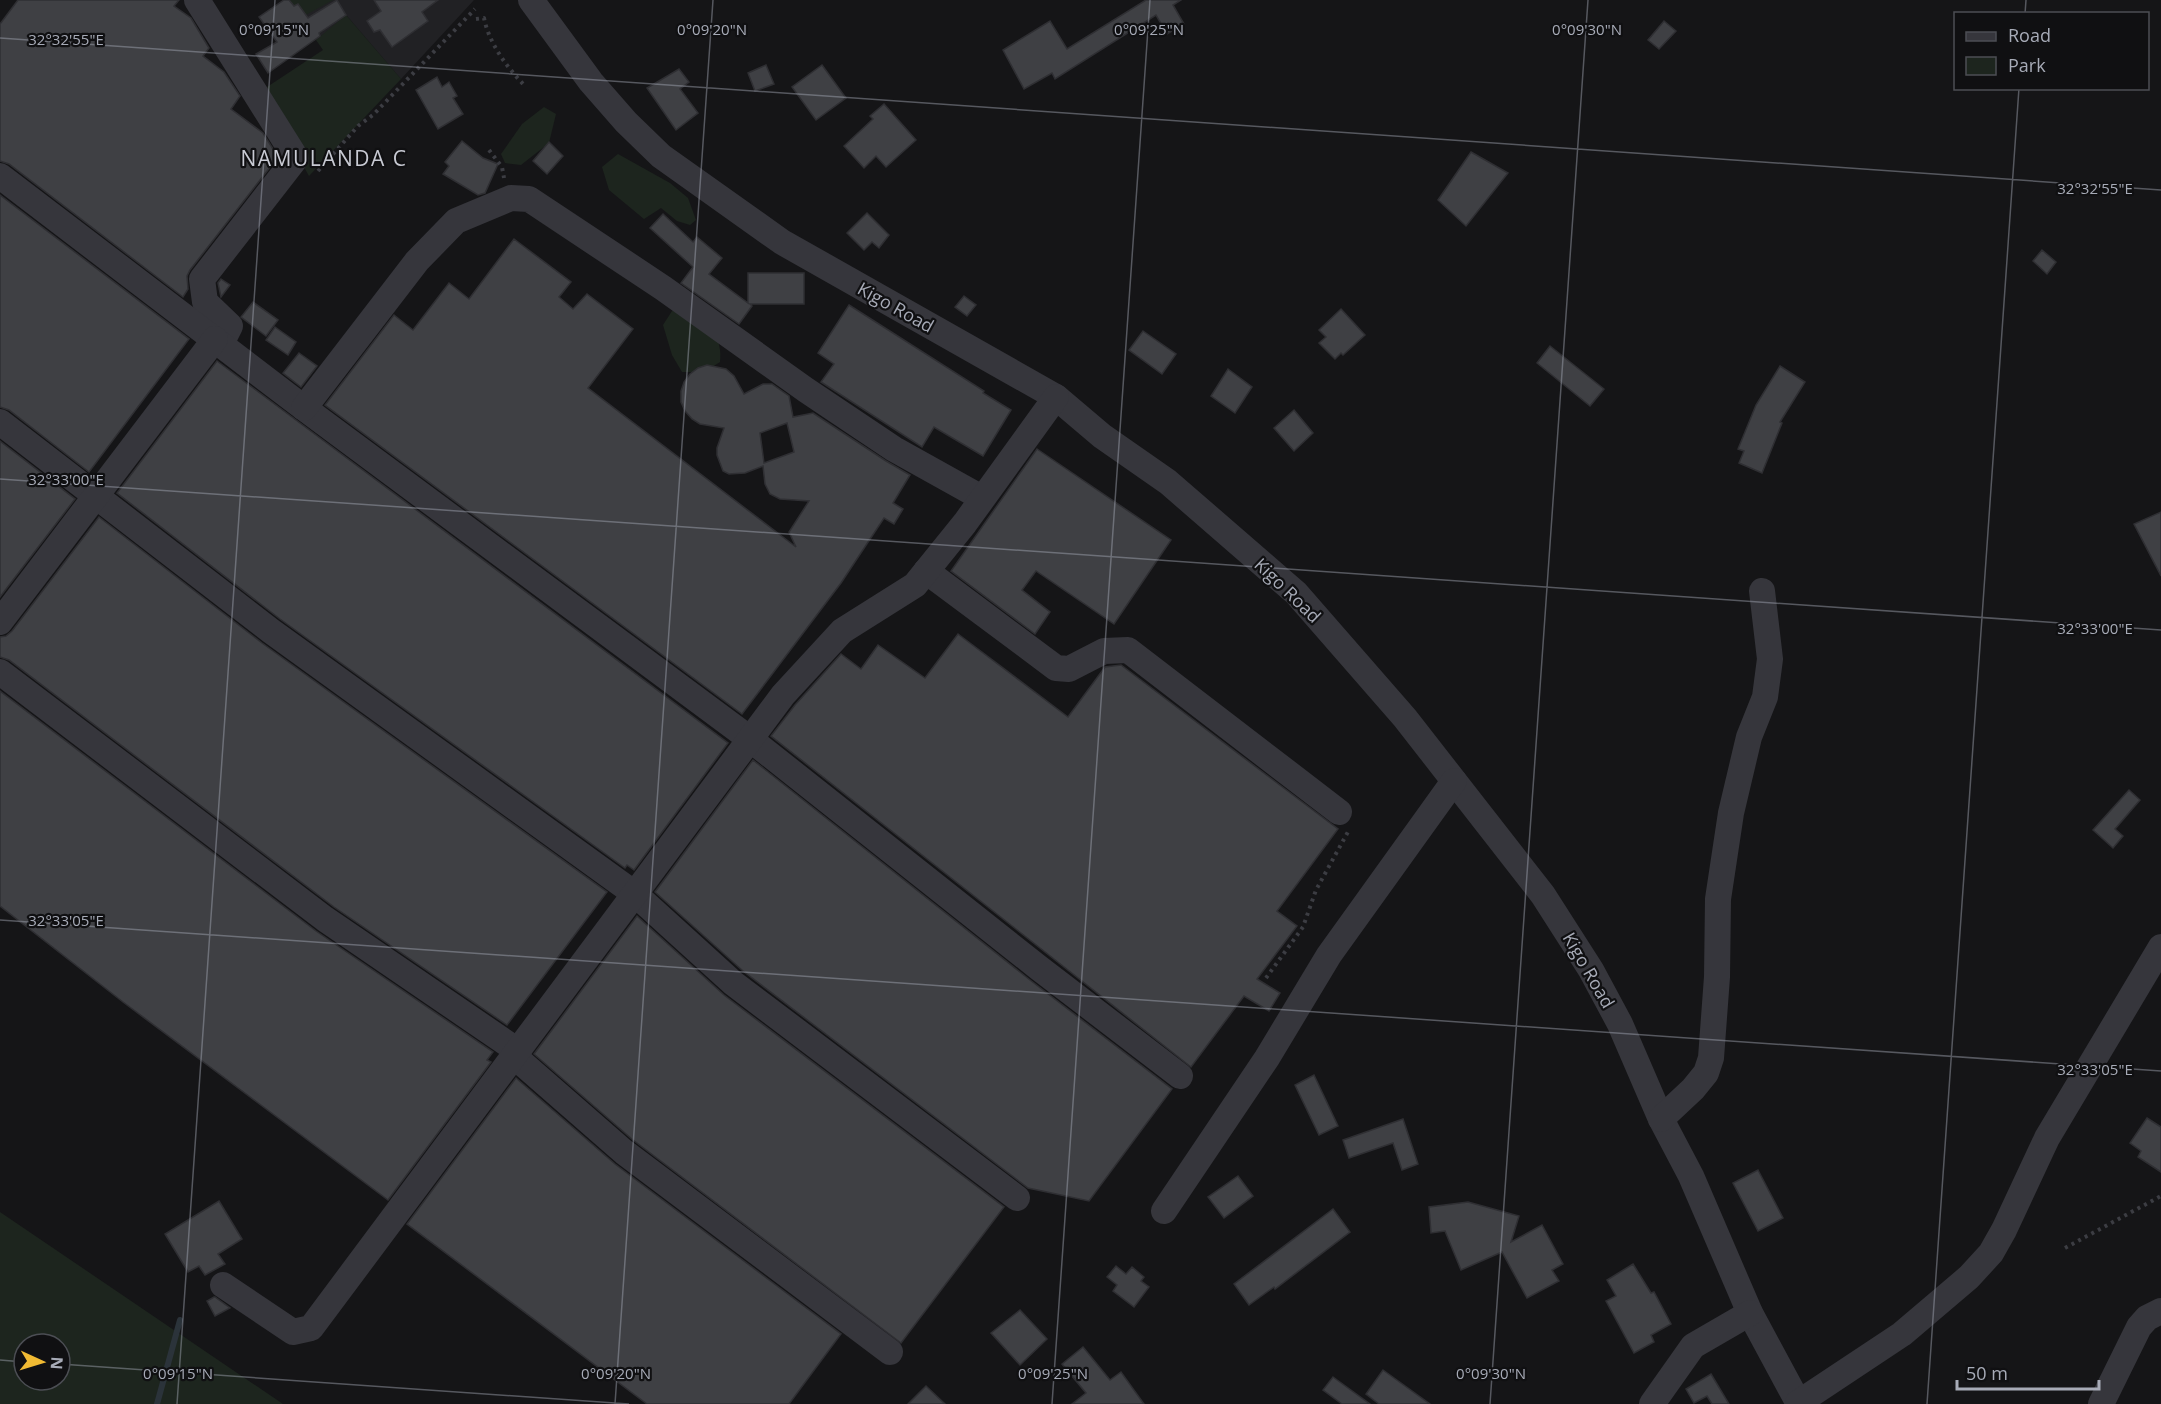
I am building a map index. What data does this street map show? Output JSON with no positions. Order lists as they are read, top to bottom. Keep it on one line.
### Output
{"streets":{"street":["Kigo Road"]},"districts":["NAMULANDA C"],"legend":["Road","Park"],"scale_bar":"50 m","north":"right","coordinates":["0°09'15\"N","0°09'20\"N","0°09'25\"N","0°09'30\"N","32°32'55\"E","32°33'00\"E","32°33'05\"E"]}
